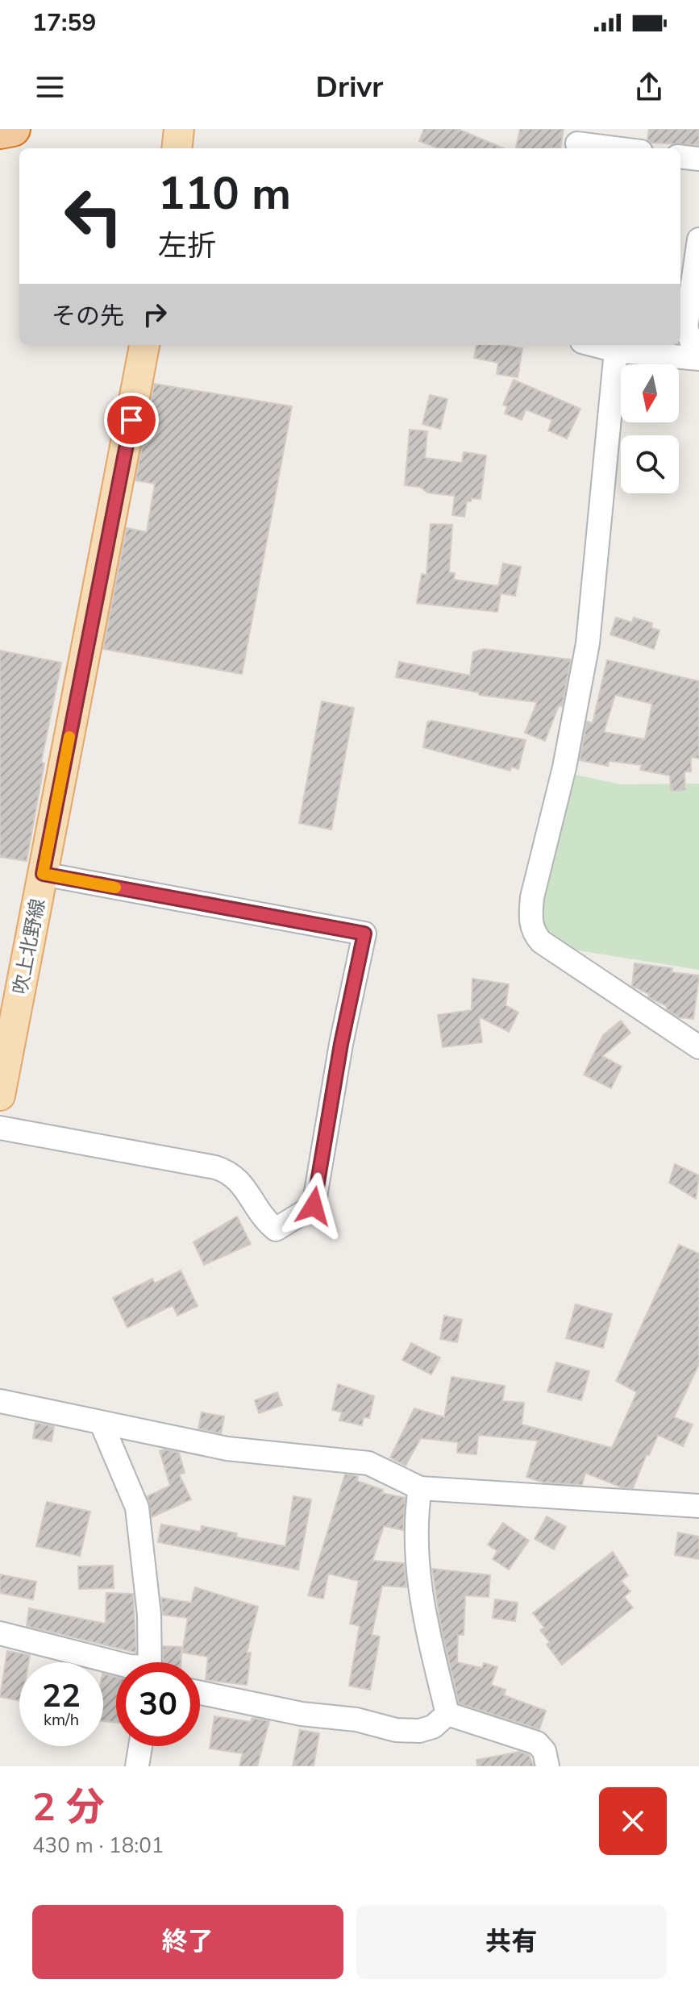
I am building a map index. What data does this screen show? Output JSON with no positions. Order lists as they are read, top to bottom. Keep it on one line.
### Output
{"streets":{"main road":["吹上北野線"]},"north":"bottom","page":{"status":"17:59","header":"Drivr","turn":["110 m","左折"],"then":"その先","speed":"22 km/h","limit":"30","heading":["2 分","430 m · 18:01"],"buttons":["終了","共有"]}}
